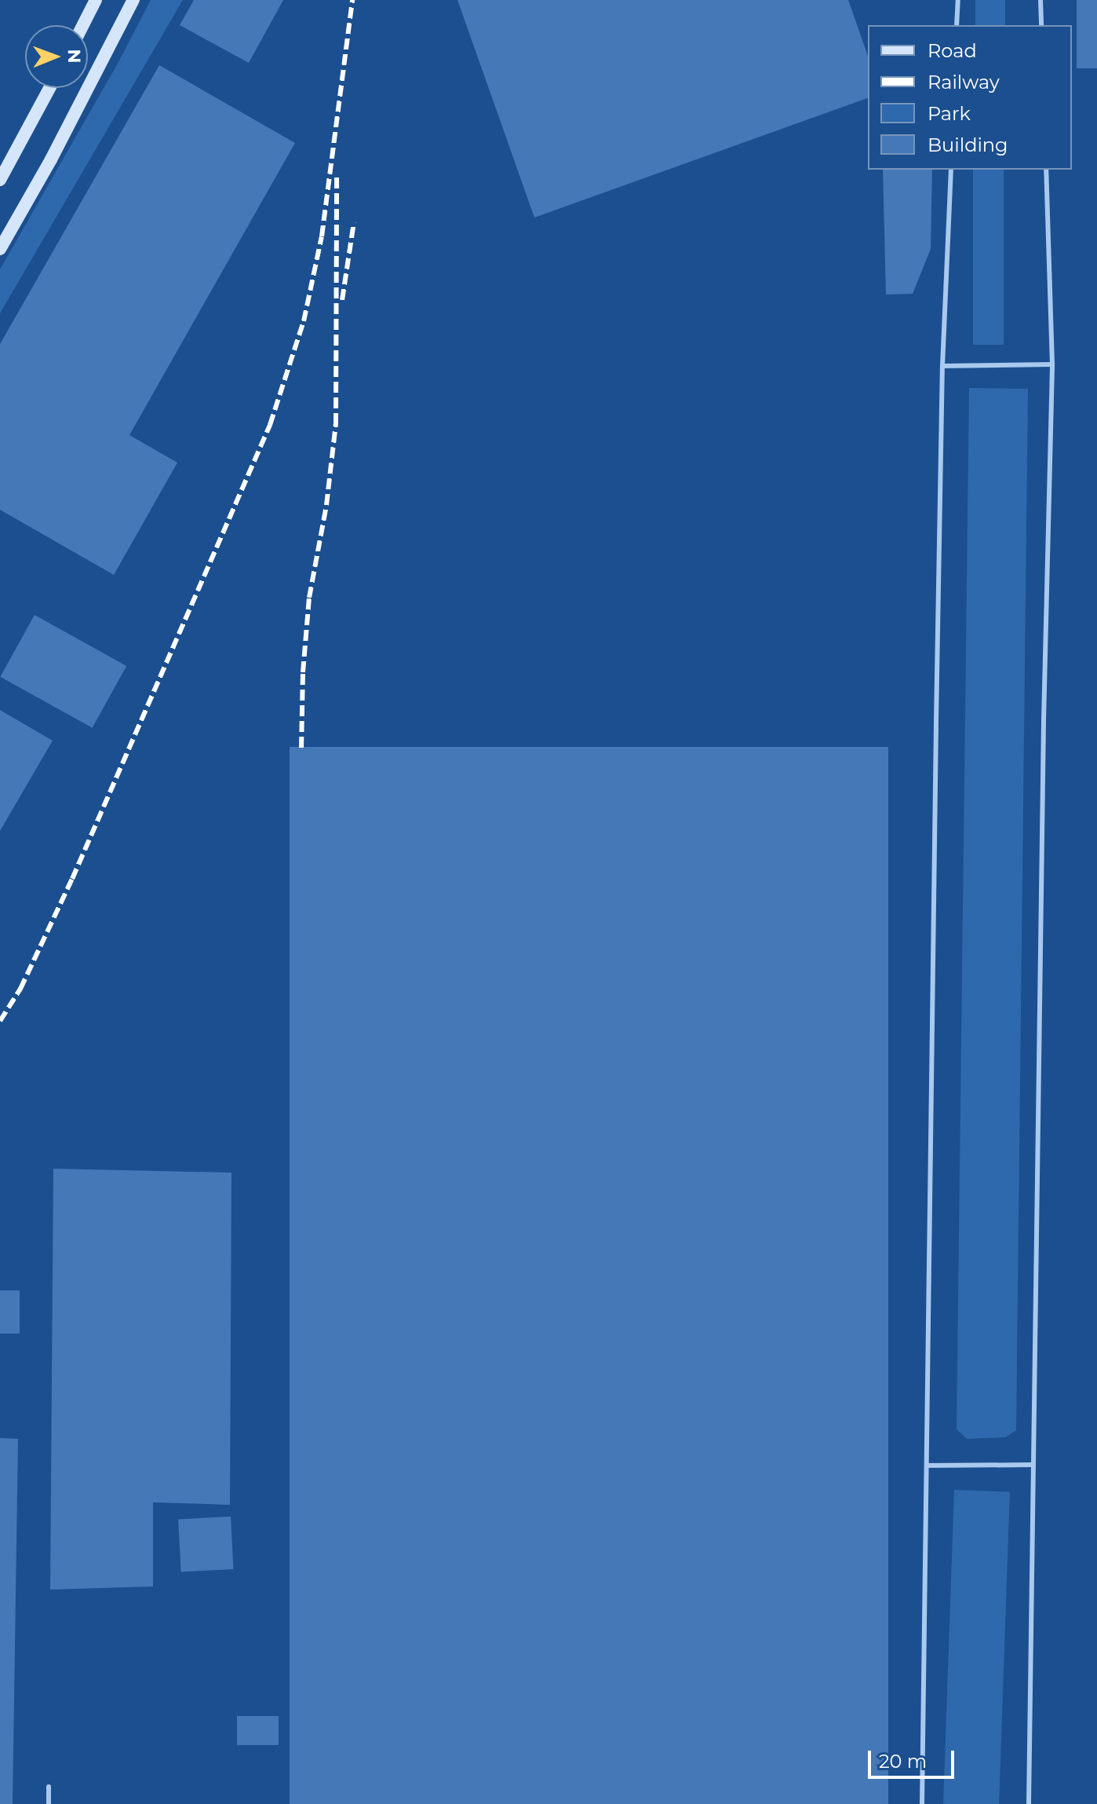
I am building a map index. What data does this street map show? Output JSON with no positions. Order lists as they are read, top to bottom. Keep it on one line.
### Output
{"legend":["Road","Railway","Park","Building"],"scale_bar":"20 m","north":"right"}
